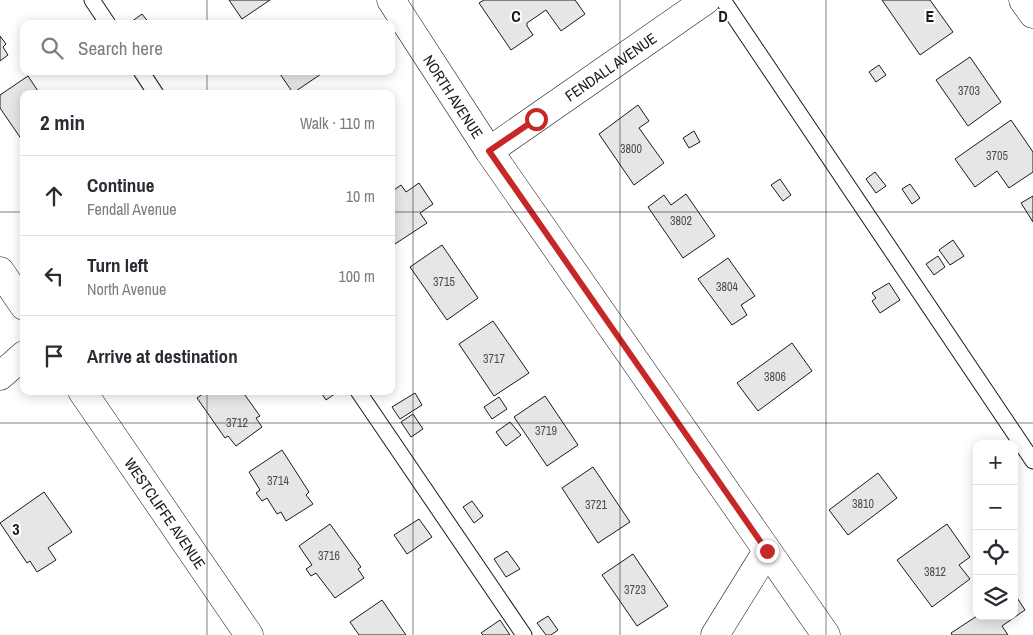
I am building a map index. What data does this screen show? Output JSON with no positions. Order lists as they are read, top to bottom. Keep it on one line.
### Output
{"streets":{"street":["FENDALL AVENUE","NORTH AVENUE","WESTCLIFFE AVENUE"]},"crossings":[["FENDALL AVENUE","NORTH AVENUE"]],"house_numbers":["3703","3800","3705","3802","3715","3804","3717","3806","3712","3719","3714","3810","3721","3716","3812","3723"],"page":{"search":"Search here","heading":["2 min","Walk · 110 m"],"list":[["Continue","Fendall Avenue","10 m"],["Turn left","North Avenue","100 m"],"Arrive at destination"],"map_buttons":["+","−"]},"grid":{"columns":["C","D","E"],"rows":["3"]}}
